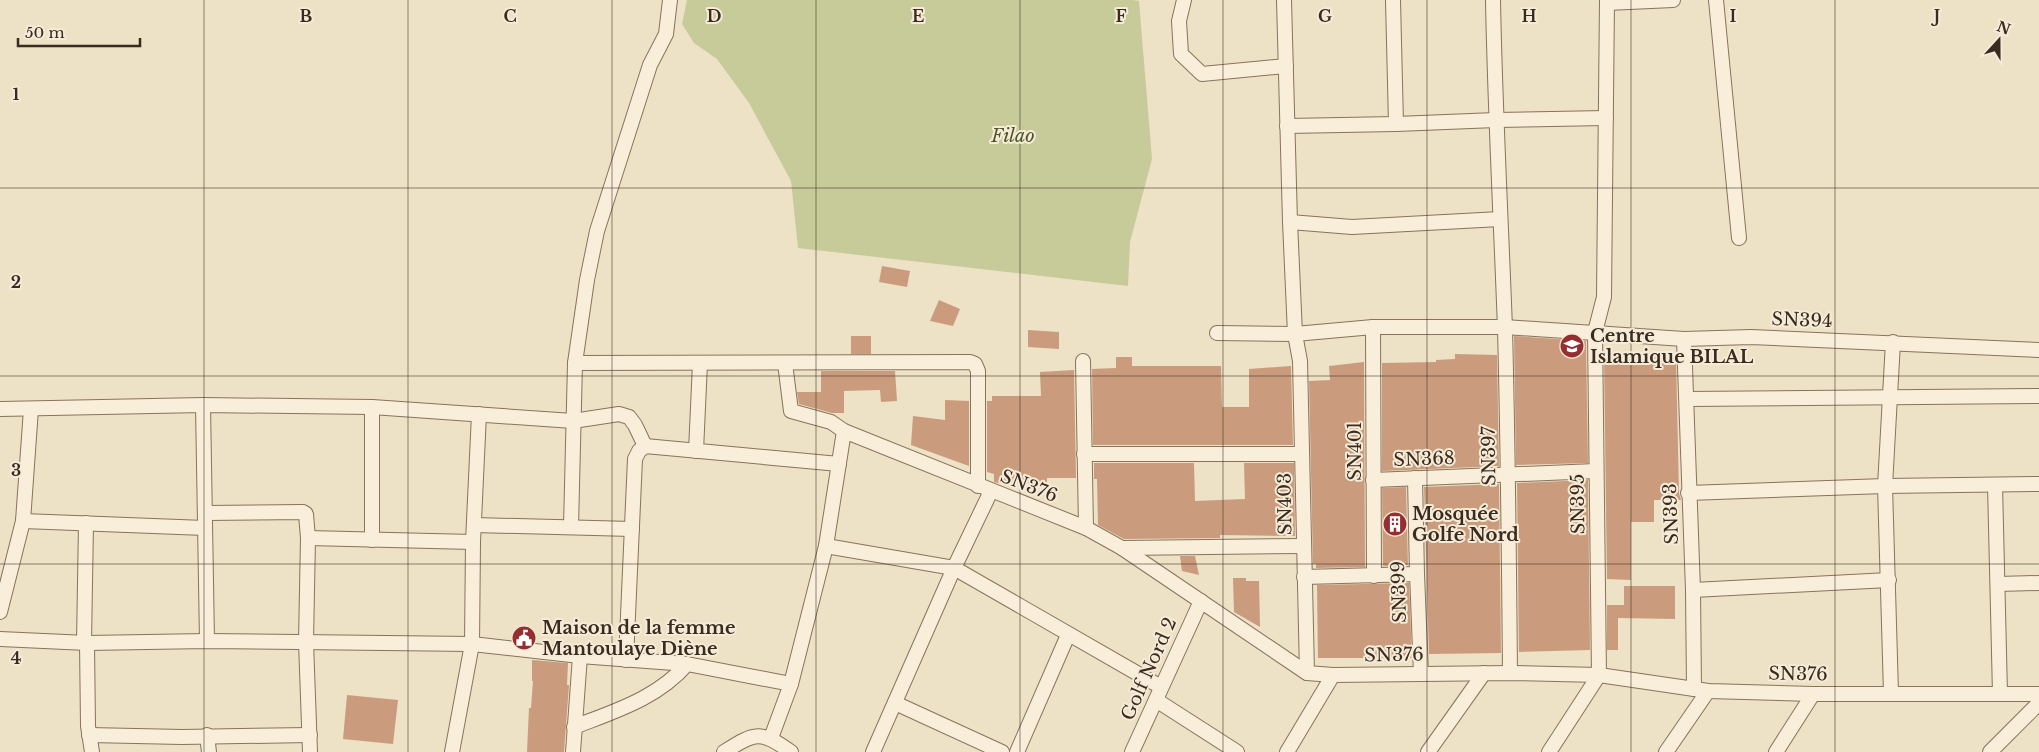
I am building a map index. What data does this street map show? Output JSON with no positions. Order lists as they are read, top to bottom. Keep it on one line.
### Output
{"streets":{"street":["SN394","SN401","SN397","SN368","SN376","SN403","SN395","SN393","SN399","Golf Nord 2"]},"crossings":[["SN394","SN401"],["SN394","SN397"],["SN394","SN403"],["SN394","SN395"],["SN394","SN393"],["SN401","SN368"],["SN397","SN368"],["SN397","SN376"],["SN368","SN395"],["SN368","SN399"],["SN376","SN403"],["SN376","SN395"],["SN376","SN393"],["SN376","SN399"],["SN376","Golf Nord 2"]],"parks":["Filao"],"places":{"school or university":["Centre Islamique BILAL"],"building":["Mosquée Golfe Nord"],"public building":["Maison de la femme Mantoulaye Diène"]},"scale_bar":"50 m","north":"top","grid":{"columns":["B","C","D","E","F","G","H","I","J"],"rows":["1","2","3","4"]}}
